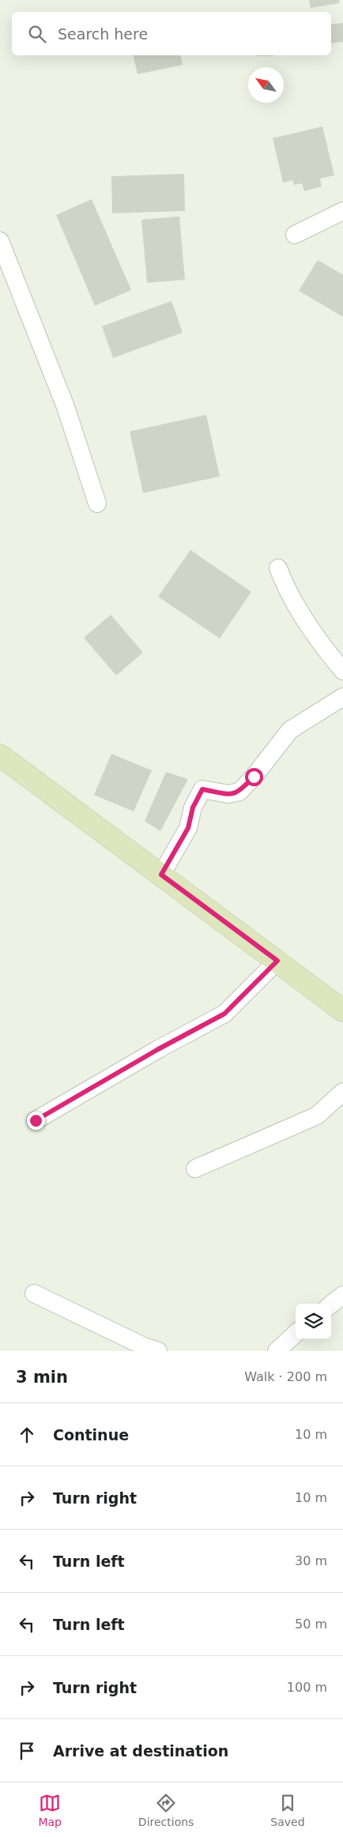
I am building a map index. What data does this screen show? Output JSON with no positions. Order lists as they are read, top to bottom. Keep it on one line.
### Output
{"north":"top left","page":{"search":"Search here","heading":["3 min","Walk · 200 m"],"list":[["Continue","10 m"],["Turn right","10 m"],["Turn left","30 m"],["Turn left","50 m"],["Turn right","100 m"],"Arrive at destination"],"nav":["Map","Directions","Saved"]}}
